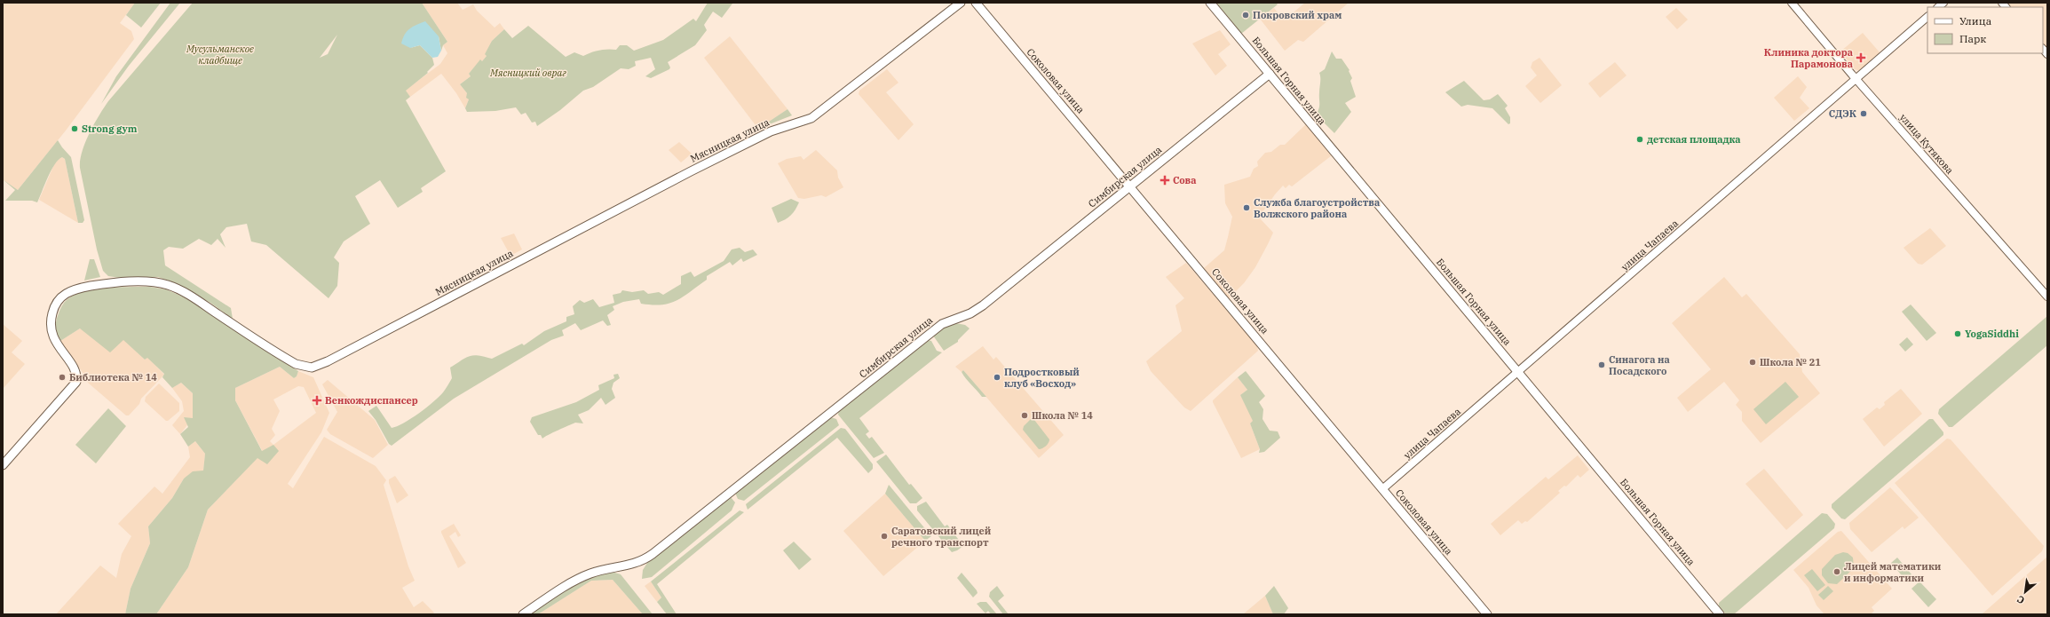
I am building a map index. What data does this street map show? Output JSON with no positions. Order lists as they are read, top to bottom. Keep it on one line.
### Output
{"streets":{"main road":["Соколовая улица","Большая Горная улица","Мясницкая улица","Симбирская улица"],"street":["улица Кутякова","улица Чапаева"]},"crossings":[["Соколовая улица","Симбирская улица"],["Соколовая улица","улица Чапаева"],["Большая Горная улица","Симбирская улица"],["Большая Горная улица","улица Чапаева"],["улица Кутякова","улица Чапаева"]],"parks":["Мусульманское кладбище","Мясницкий овраг"],"places":{"other":["Покровский храм","СДЭК","Strong gym","детская площадка","Служба благоустройства Волжского района","YogaSiddhi","Школа № 21","Синагога на Посадского","Библиотека № 14","Подростковый клуб «Восход»","Школа № 14","Саратовский лицей речного транспорт","Лицей математики и информатики"],"health":["Клиника доктора Парамонова","Сова","Венкождиспансер"]},"legend":["Улица","Парк"],"north":"bottom left"}
